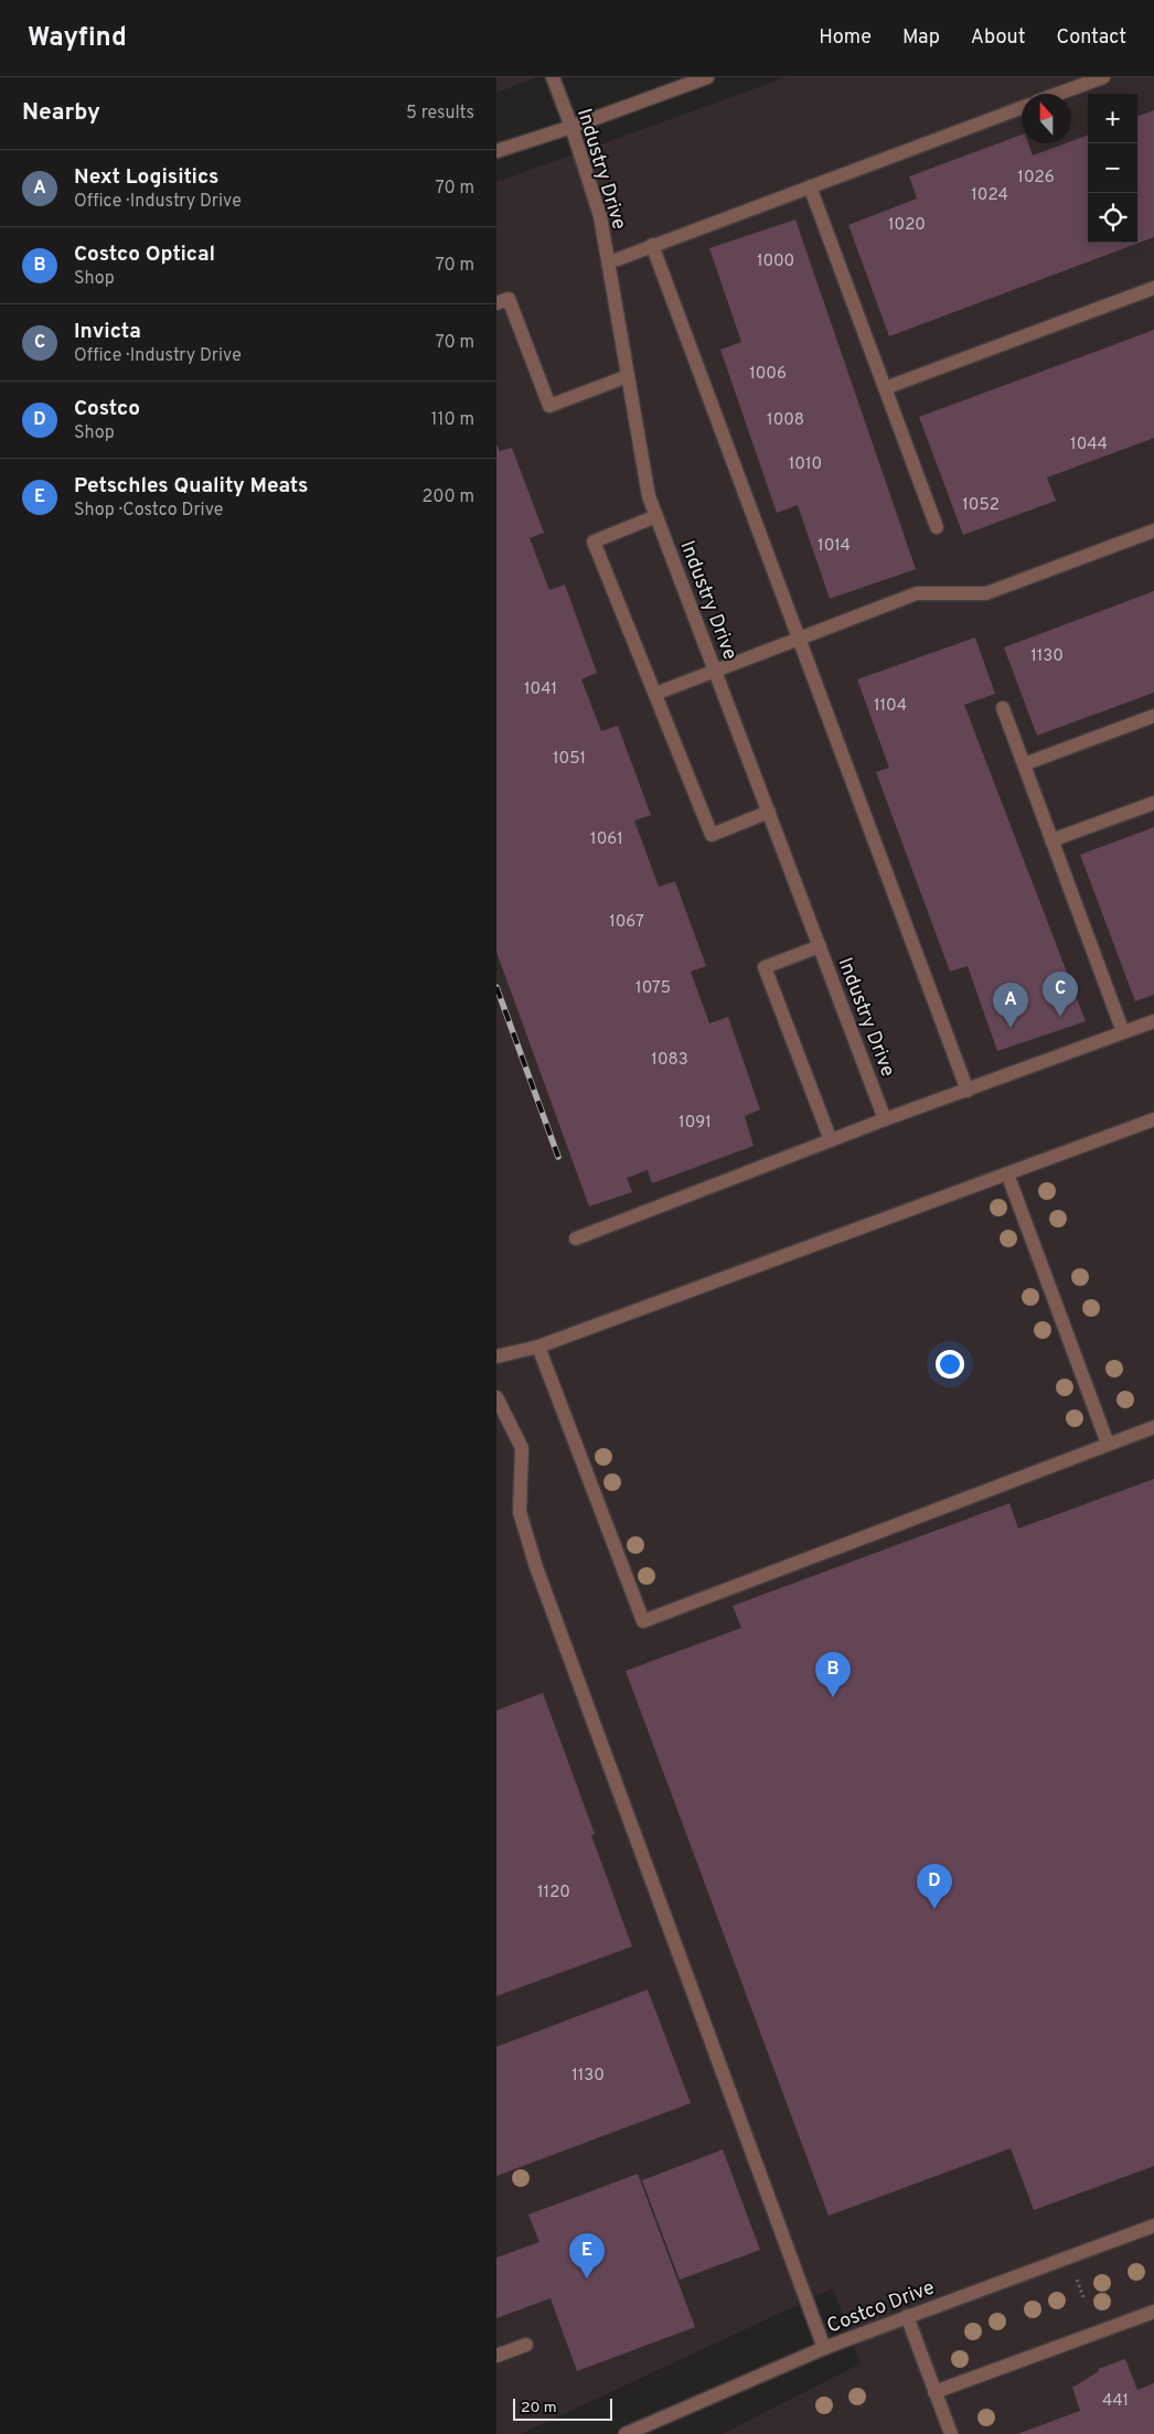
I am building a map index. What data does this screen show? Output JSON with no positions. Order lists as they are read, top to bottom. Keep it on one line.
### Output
{"streets":{"street":["Industry Drive","Costco Drive"]},"house_numbers":["1026","1024","1020","1000","1006","1008","1044","1010","1052","1014","1130","1041","1104","1051","1061","1067","1075","1083","1091","1120","1130","441"],"scale_bar":"20 m","north":"top","page":{"header":"Wayfind","nav":["Home","Map","About","Contact"],"heading":["Nearby","5 results"],"map_buttons":["+","−"],"list":[{"mark":"A","name":"Next Logisitics","note":"Office · Industry Drive","value":"70 m"},{"mark":"B","name":"Costco Optical","note":"Shop","value":"70 m"},{"mark":"C","name":"Invicta","note":"Office · Industry Drive","value":"70 m"},{"mark":"D","name":"Costco","note":"Shop","value":"110 m"},{"mark":"E","name":"Petschles Quality Meats","note":"Shop · Costco Drive","value":"200 m"}],"pins":["C","A","B","D","E"],"scale":"20 m"}}
